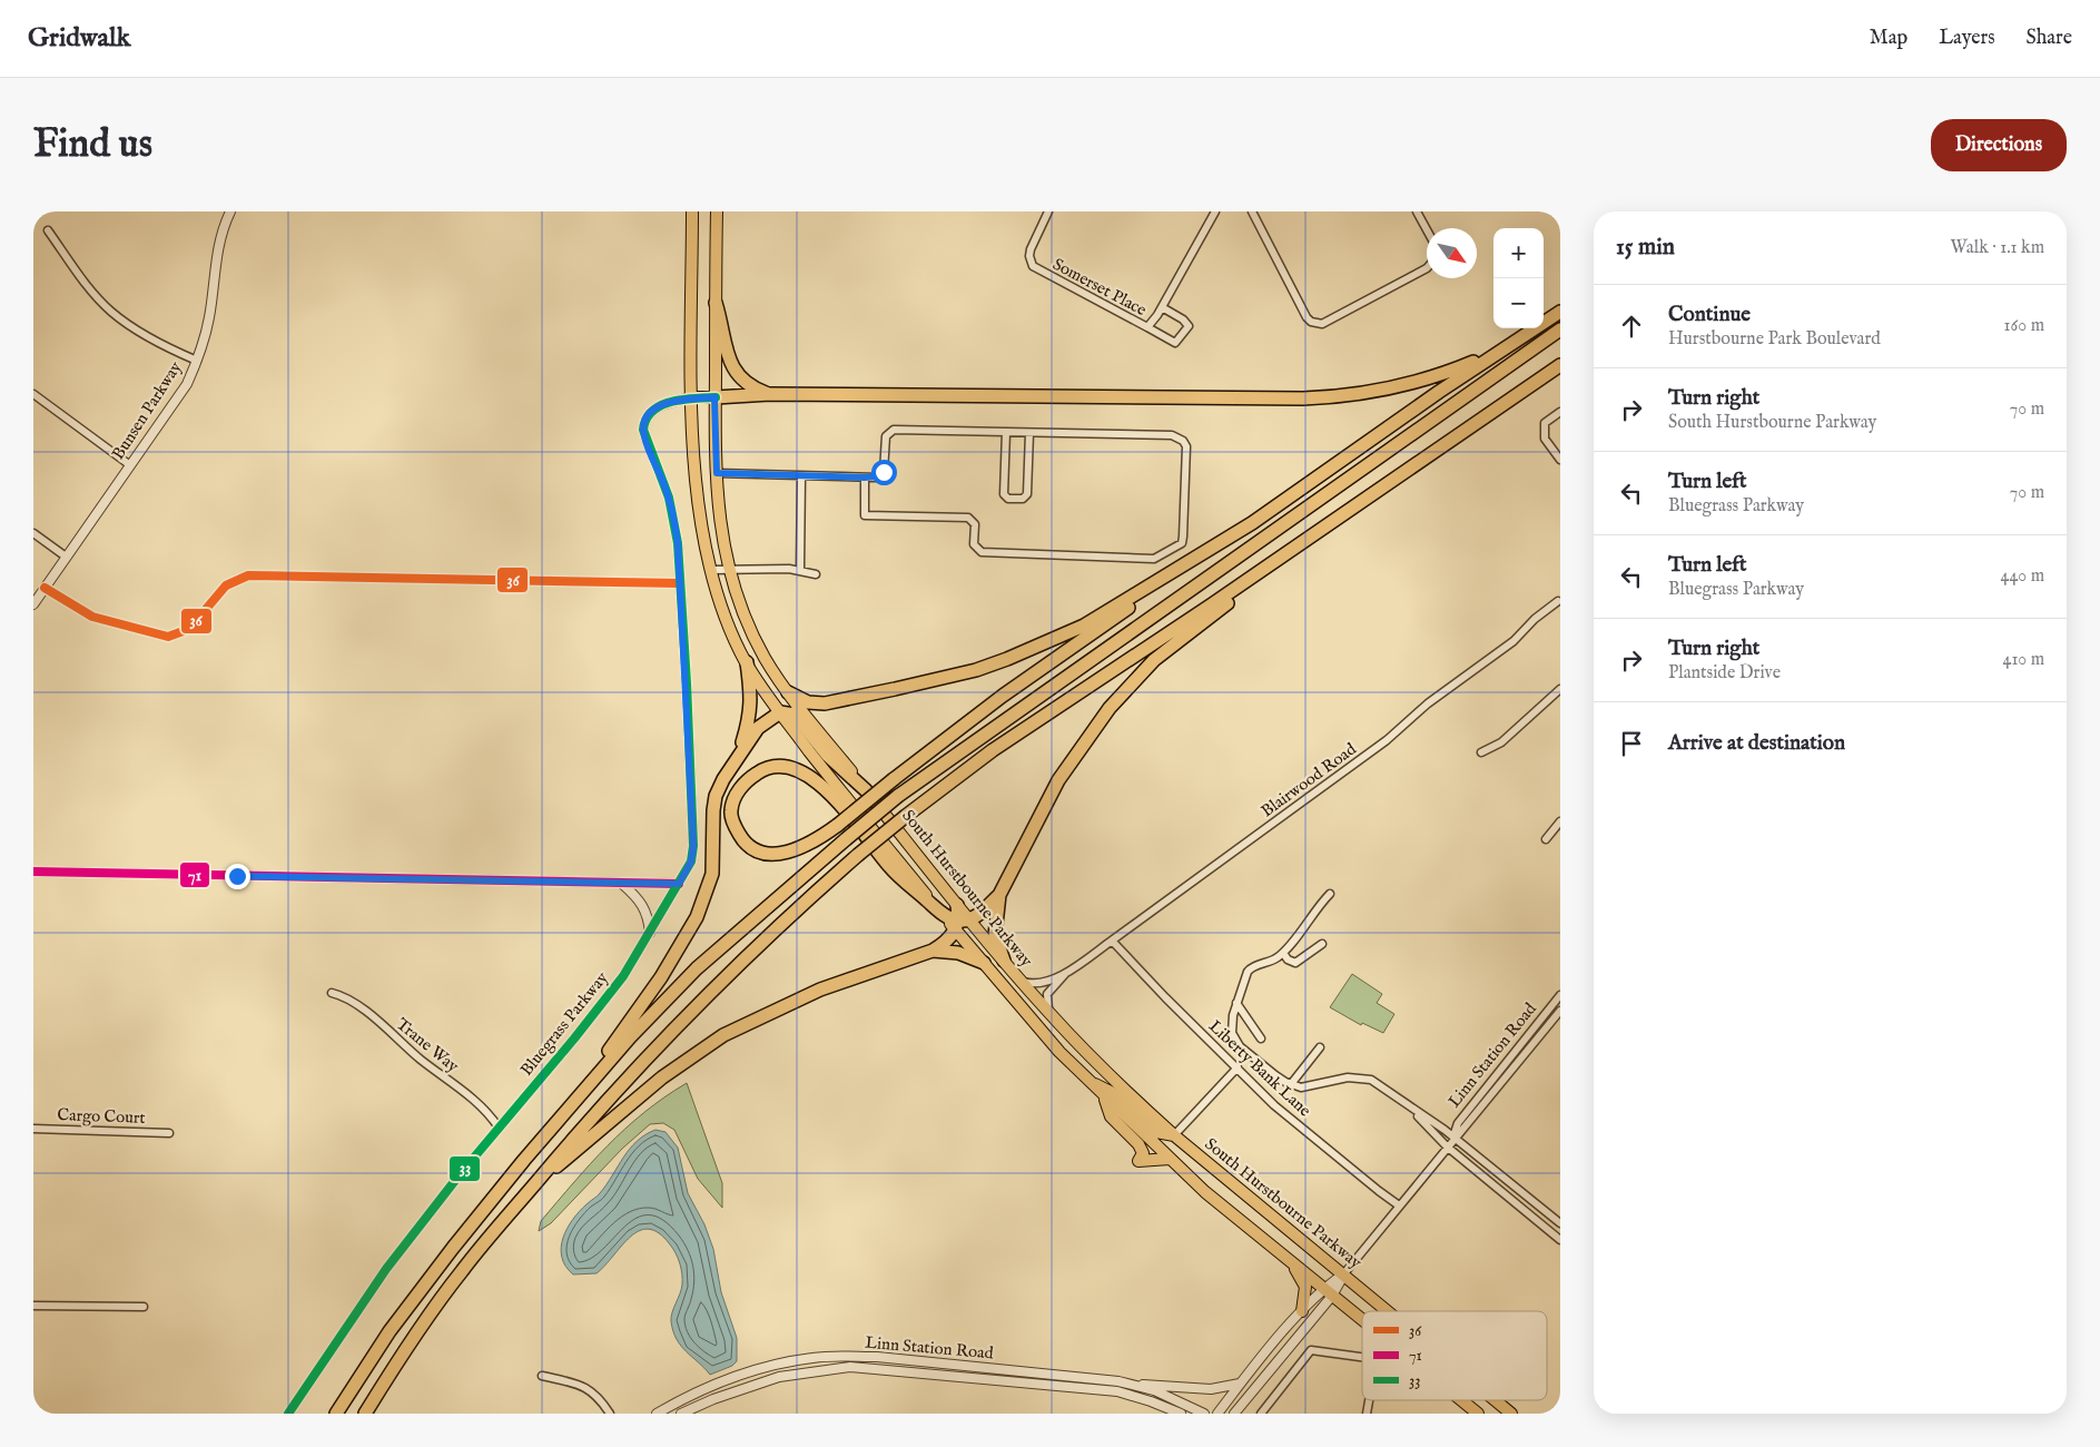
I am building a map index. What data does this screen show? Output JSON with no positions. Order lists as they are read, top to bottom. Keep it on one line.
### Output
{"streets":{"main road":["South Hurstbourne Parkway"],"street":["Somerset Place","Bunsen Parkway","Blairwood Road","Bluegrass Parkway","Trane Way","Linn Station Road","Liberty Bank Lane","Cargo Court"]},"crossings":[["Blairwood Road","South Hurstbourne Parkway"],["Blairwood Road","Liberty Bank Lane"],["South Hurstbourne Parkway","Linn Station Road"],["Bluegrass Parkway","Trane Way"],["Linn Station Road","Liberty Bank Lane"]],"lines":["transit line 33","transit line 36","transit line 71"],"legend":["36","71","33"],"north":"bottom right","page":{"header":"Gridwalk","nav":["Map","Layers","Share"],"buttons":"Directions","title":"Find us","heading":["15 min","Walk · 1.1 km"],"map_buttons":["+","−"],"list":[["Continue","Hurstbourne Park Boulevard","160 m"],["Turn right","South Hurstbourne Parkway","70 m"],["Turn left","Bluegrass Parkway","70 m"],["Turn left","Bluegrass Parkway","440 m"],["Turn right","Plantside Drive","410 m"],"Arrive at destination"]}}
